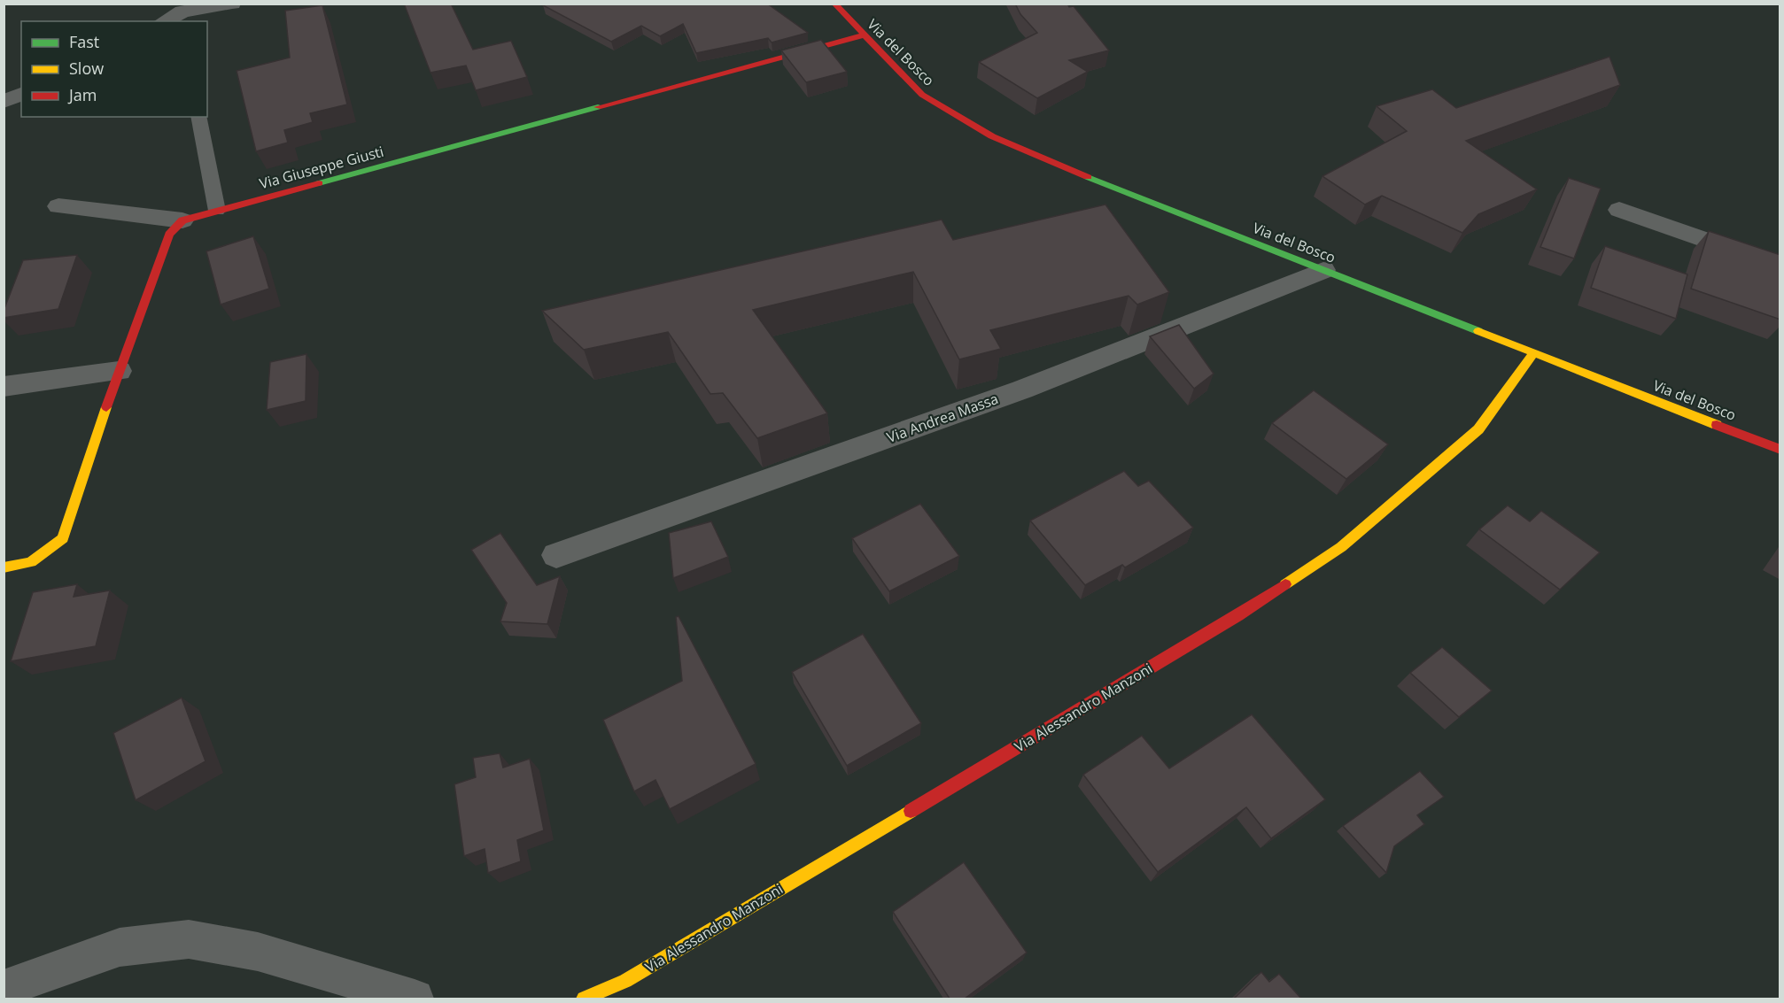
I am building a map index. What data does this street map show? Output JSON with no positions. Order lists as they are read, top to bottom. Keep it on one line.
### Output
{"streets":{"street":["Via del Bosco","Via Giuseppe Giusti","Via Andrea Massa","Via Alessandro Manzoni"]},"crossings":[["Via del Bosco","Via Giuseppe Giusti"],["Via del Bosco","Via Andrea Massa"],["Via del Bosco","Via Alessandro Manzoni"]],"legend":["Fast","Slow","Jam"]}
